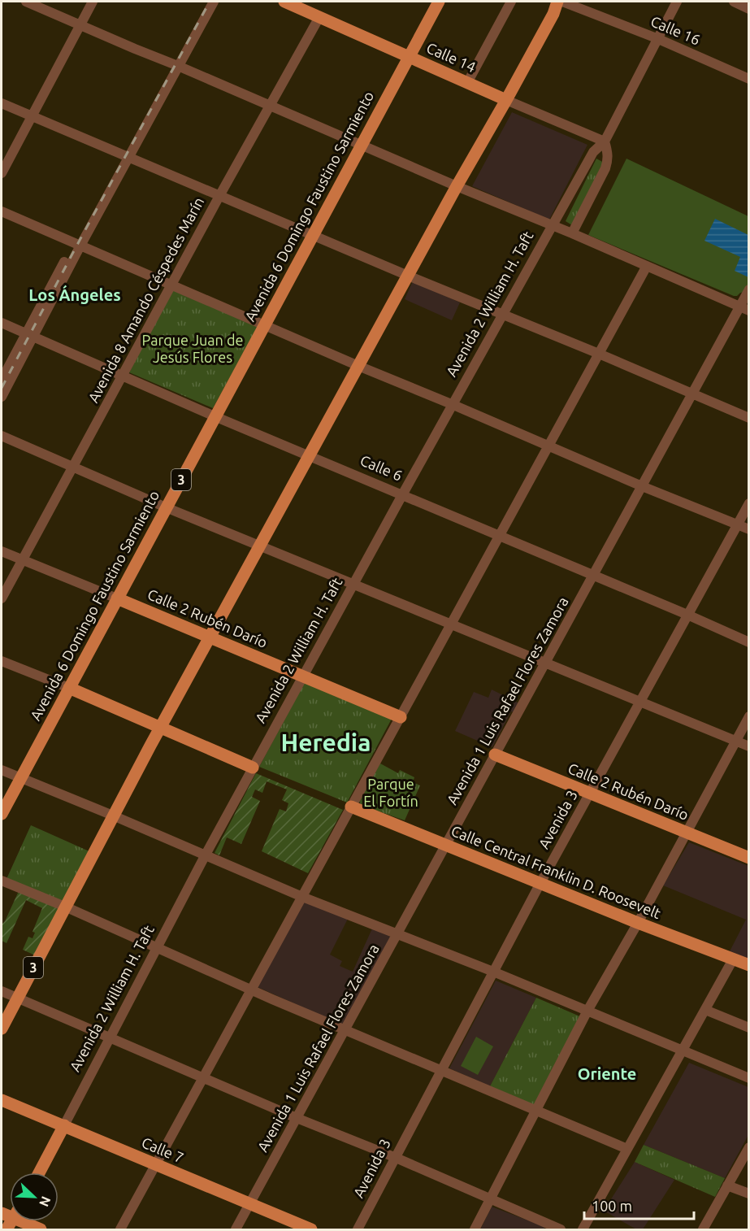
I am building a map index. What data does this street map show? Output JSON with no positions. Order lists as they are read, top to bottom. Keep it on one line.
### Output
{"streets":{"main road":["Calle 14","Avenida 6 Domingo Faustino Sarmiento","Avenida 2 William H. Taft","3","Calle 2 Rubén Darío","Calle Central Franklin D. Roosevelt","Calle 7"],"street":["Calle 16","Avenida 8 Amando Céspedes Marín","Calle 6","Avenida 1 Luis Rafael Flores Zamora","Avenida 3"]},"crossings":[["Calle 16","Avenida 2 William H. Taft"],["Calle 14","Avenida 6 Domingo Faustino Sarmiento"],["Calle 14","Avenida 8 Amando Céspedes Marín"],["Calle 14","Avenida 2 William H. Taft"],["Calle 14","3"],["Avenida 6 Domingo Faustino Sarmiento","Calle 6"],["Avenida 6 Domingo Faustino Sarmiento","Calle 2 Rubén Darío"],["Avenida 8 Amando Céspedes Marín","Calle 6"],["Avenida 8 Amando Céspedes Marín","Calle 2 Rubén Darío"],["Avenida 2 William H. Taft","Calle 6"],["Avenida 2 William H. Taft","Calle 2 Rubén Darío"],["Avenida 2 William H. Taft","Calle 7"],["Calle 6","3"],["Calle 6","Avenida 1 Luis Rafael Flores Zamora"],["Calle 6","Avenida 3"],["3","Calle 2 Rubén Darío"],["Calle 2 Rubén Darío","Avenida 1 Luis Rafael Flores Zamora"],["Calle 2 Rubén Darío","Avenida 3"],["Avenida 1 Luis Rafael Flores Zamora","Calle Central Franklin D. Roosevelt"],["Avenida 1 Luis Rafael Flores Zamora","Calle 7"],["Avenida 3","Calle Central Franklin D. Roosevelt"]],"districts":["Los Ángeles","Heredia","Oriente"],"parks":["Parque Juan de Jesús Flores","Parque El Fortín"],"scale_bar":"100 m","north":"bottom right"}
